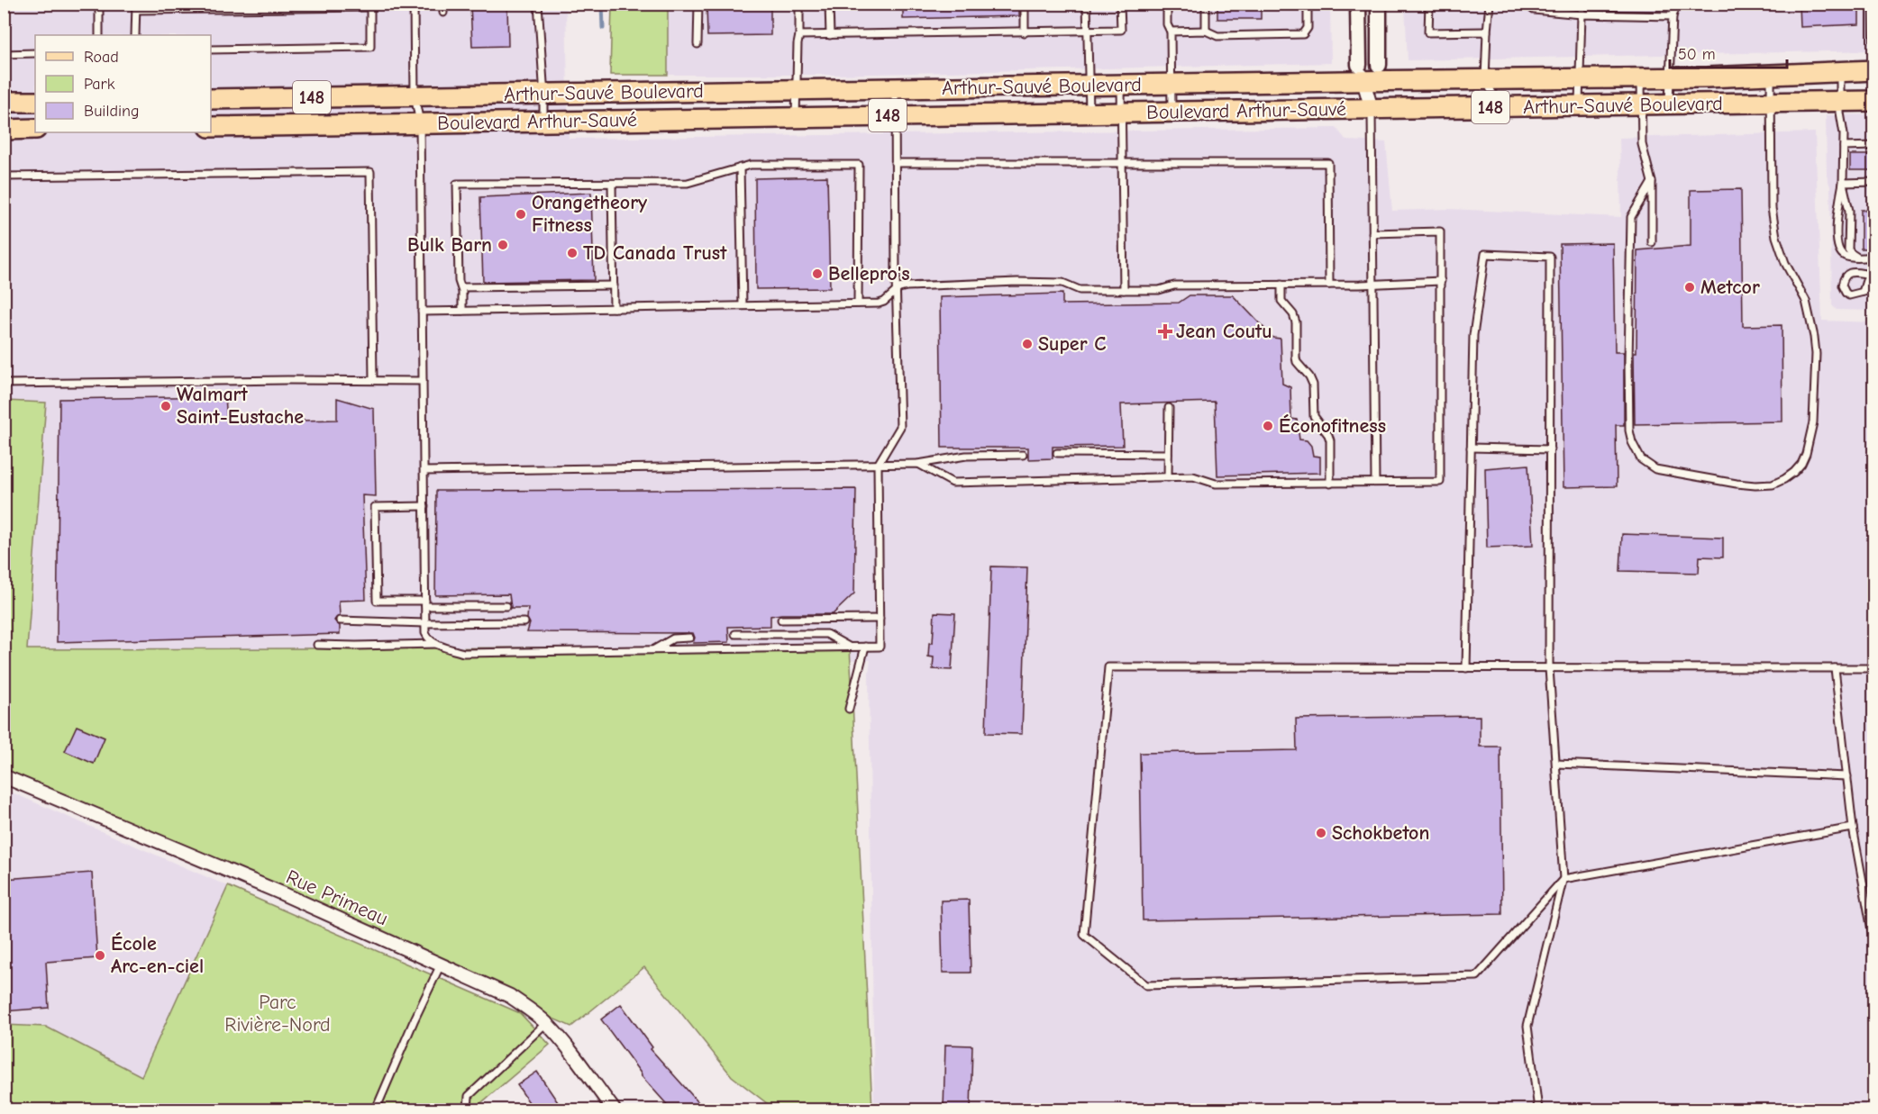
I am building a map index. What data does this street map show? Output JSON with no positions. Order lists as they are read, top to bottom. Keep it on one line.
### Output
{"streets":{"main road":["Arthur-Sauvé Boulevard","148","Boulevard Arthur-Sauvé"],"street":["Rue Primeau"]},"crossings":[["Arthur-Sauvé Boulevard","Boulevard Arthur-Sauvé"],["148","Boulevard Arthur-Sauvé"]],"parks":["Parc Rivière-Nord"],"places":{"other":["Orangetheory Fitness","Bulk Barn","TD Canada Trust","Bellepro's","Metcor","Super C","Walmart Saint-Eustache","Éconofitness","Schokbeton","École Arc-en-ciel"],"health":["Jean Coutu"]},"legend":["Road","Park","Building"],"scale_bar":"50 m"}
